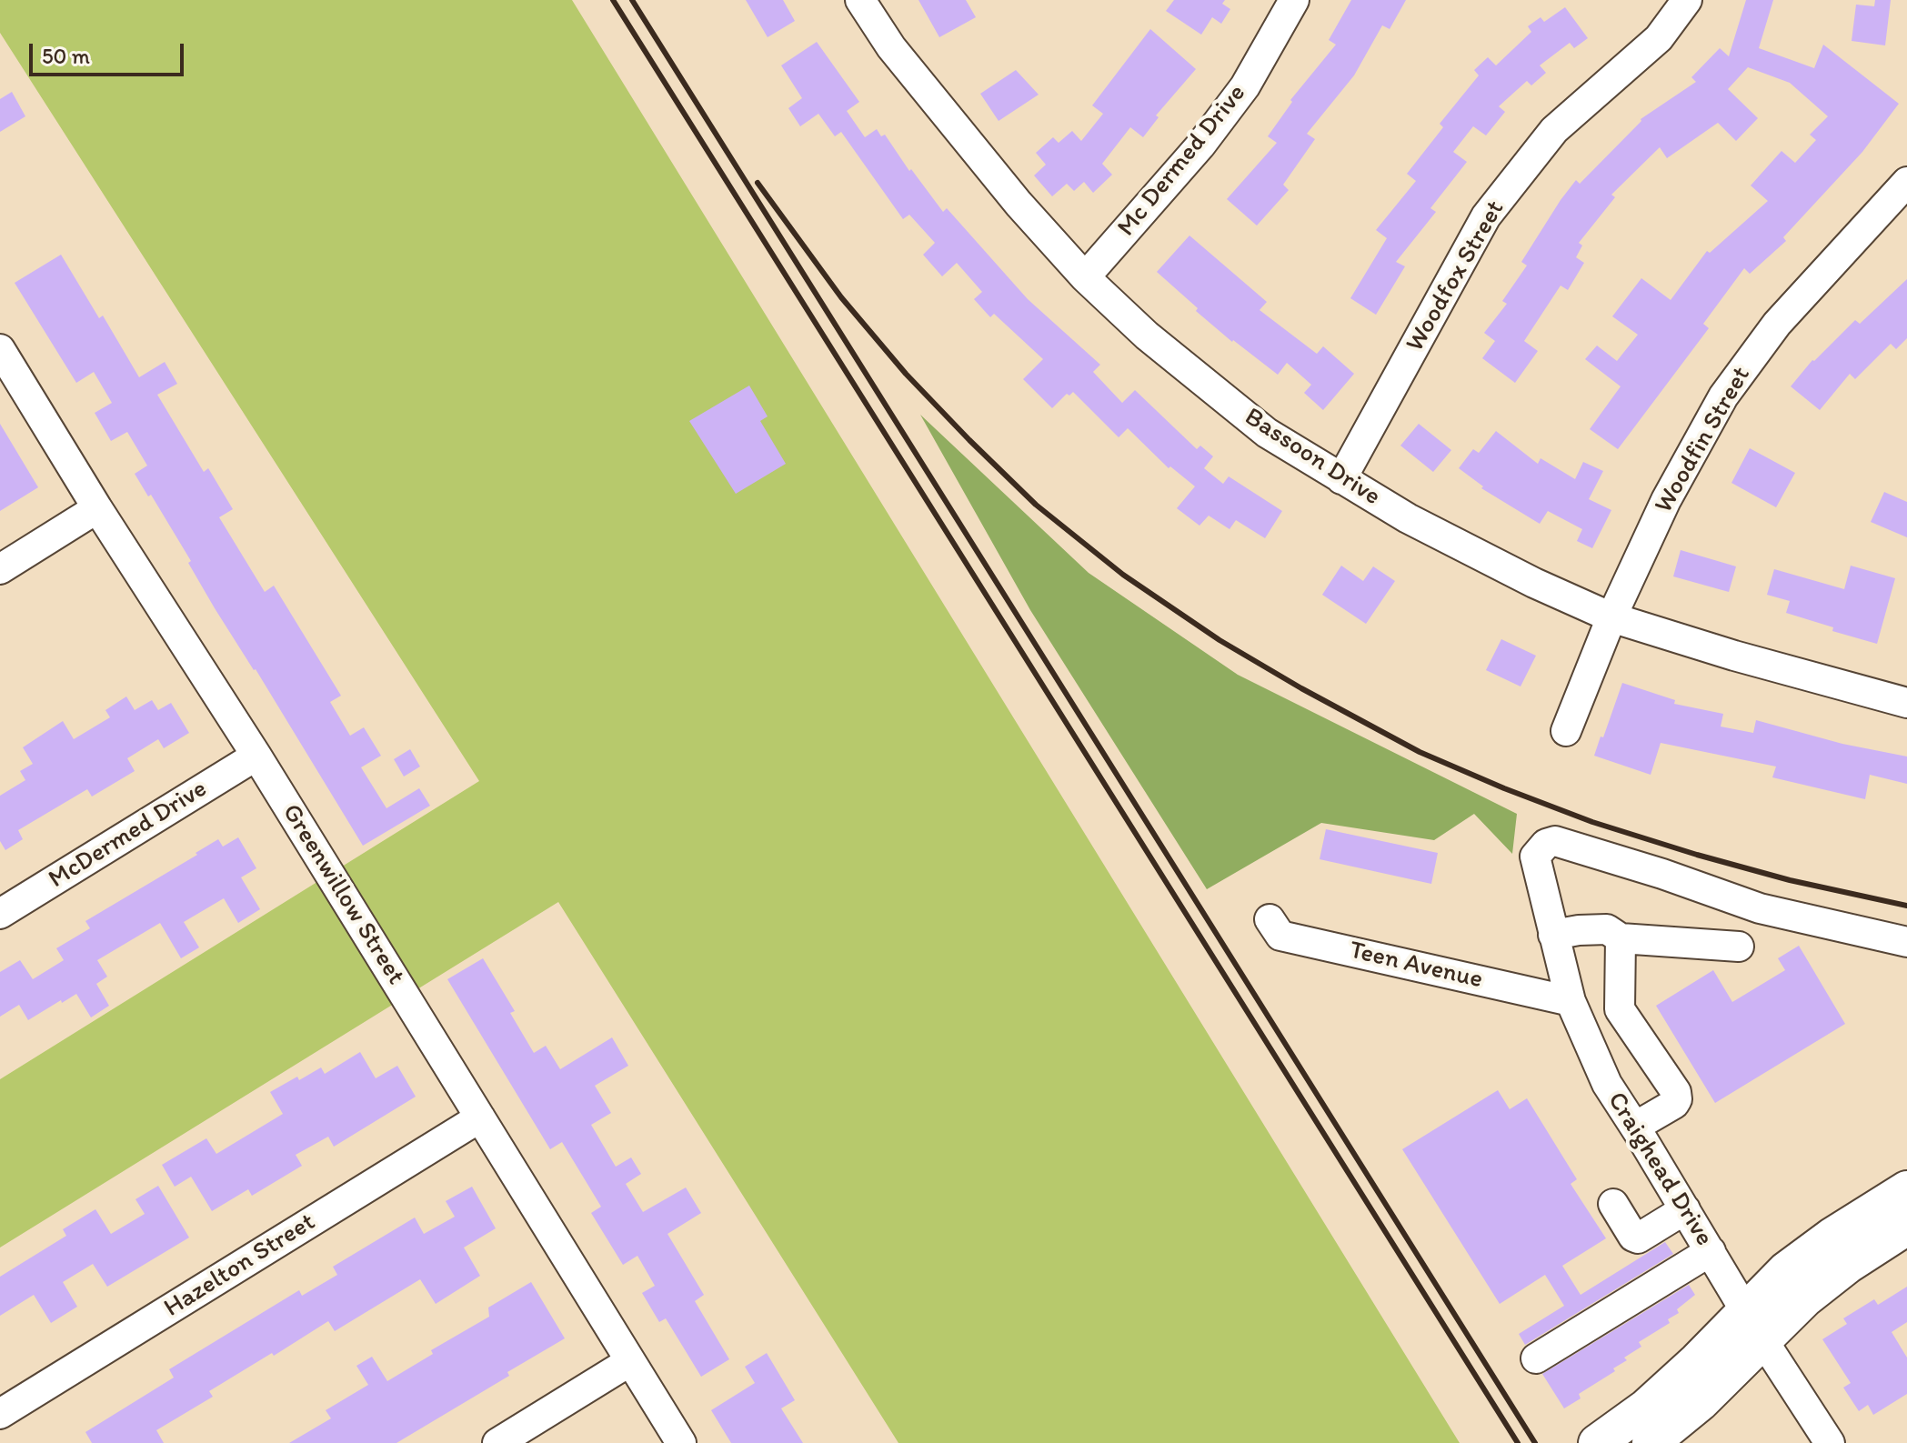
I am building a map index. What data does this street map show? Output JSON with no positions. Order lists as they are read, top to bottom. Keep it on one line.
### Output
{"streets":{"street":["Mc Dermed Drive","Woodfox Street","Woodfin Street","Bassoon Drive","McDermed Drive","Greenwillow Street","Teen Avenue","Craighead Drive","Hazelton Street"]},"crossings":[["Mc Dermed Drive","Bassoon Drive"],["Woodfox Street","Bassoon Drive"],["Woodfin Street","Bassoon Drive"],["McDermed Drive","Greenwillow Street"],["Greenwillow Street","Hazelton Street"],["Teen Avenue","Craighead Drive"]],"scale_bar":"50 m"}
